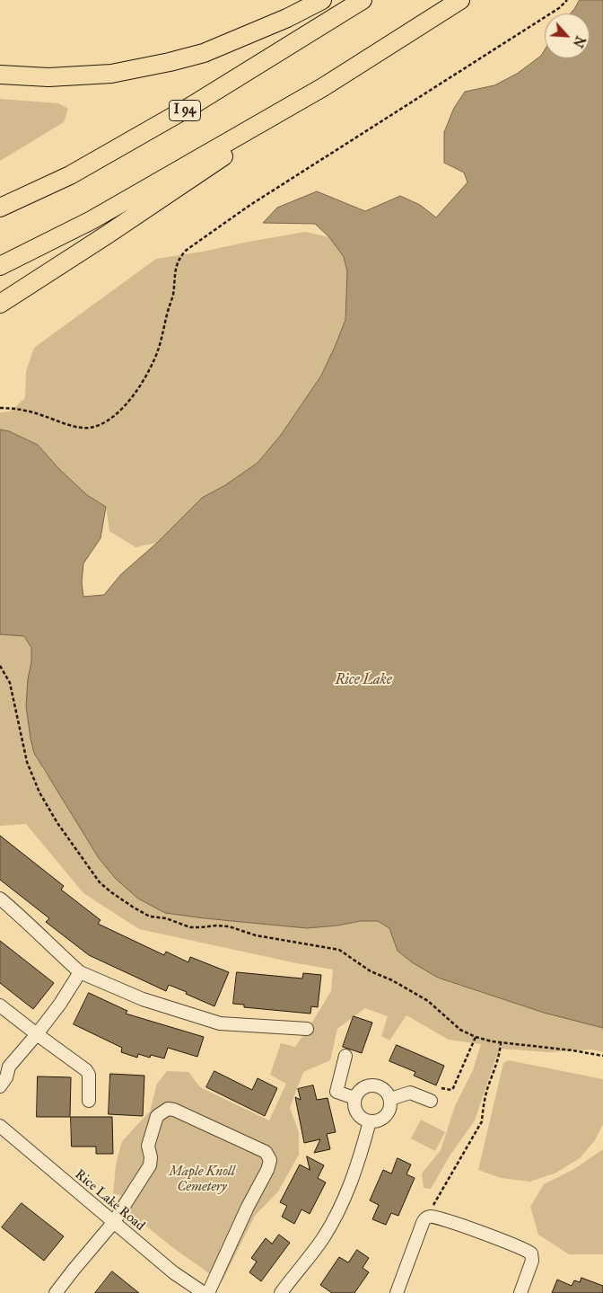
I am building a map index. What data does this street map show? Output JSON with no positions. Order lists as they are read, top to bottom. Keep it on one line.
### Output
{"streets":{"highway":["I 94"],"street":["Rice Lake Road"]},"water":["Rice Lake"],"parks":["Maple Knoll Cemetery"],"north":"bottom right"}
